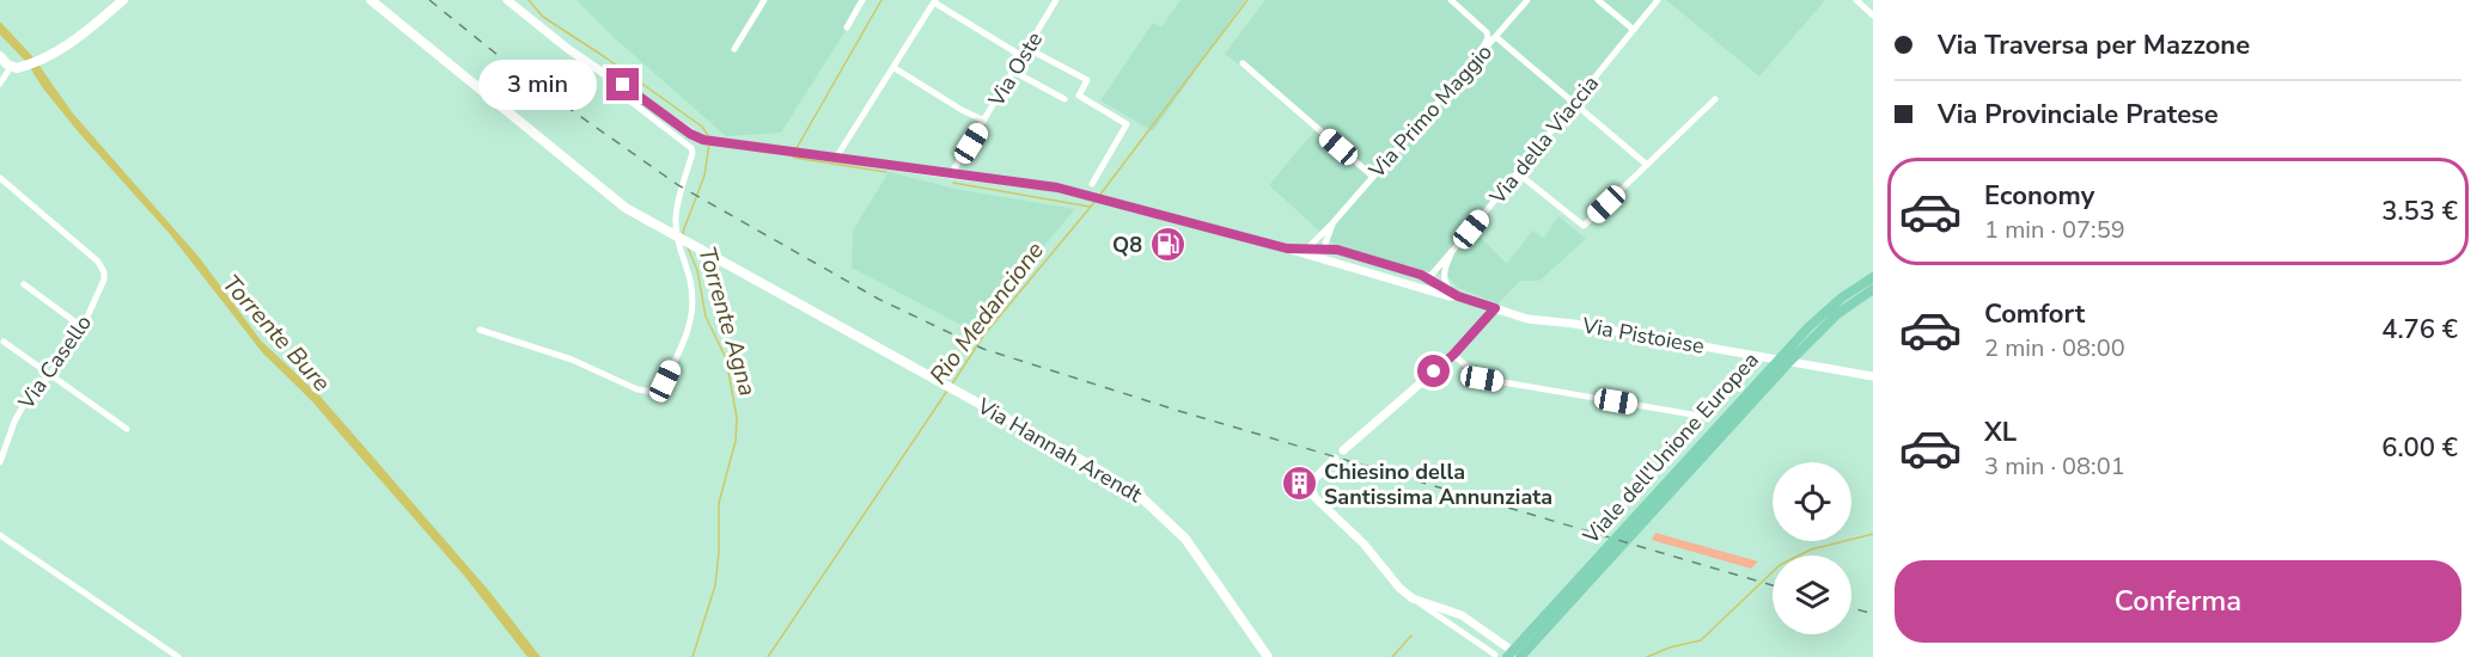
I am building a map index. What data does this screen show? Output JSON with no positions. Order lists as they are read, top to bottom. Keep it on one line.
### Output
{"streets":{"main road":["Viale dell'Unione Europea","Via Hannah Arendt"],"street":["Via Oste","Via Primo Maggio","Via della Viaccia","Via Pistoiese","Via Casello"]},"crossings":[["Via Oste","Via Pistoiese"],["Via Primo Maggio","Via Pistoiese"],["Via della Viaccia","Via Pistoiese"]],"water":["Rio Medancione","Torrente Agna","Torrente Bure"],"places":{"fuel station":["Q8"],"building":["Chiesino della Santissima Annunziata"]},"page":{"banner":["Via Traversa per Mazzone","Via Provinciale Pratese"],"bubble":"3 min","list":[{"name":"Economy","note":"1 min · 07:59","value":"3.53 €"},{"name":"Comfort","note":"2 min · 08:00","value":"4.76 €"},{"name":"XL","note":"3 min · 08:01","value":"6.00 €"}],"buttons":"Conferma"}}
